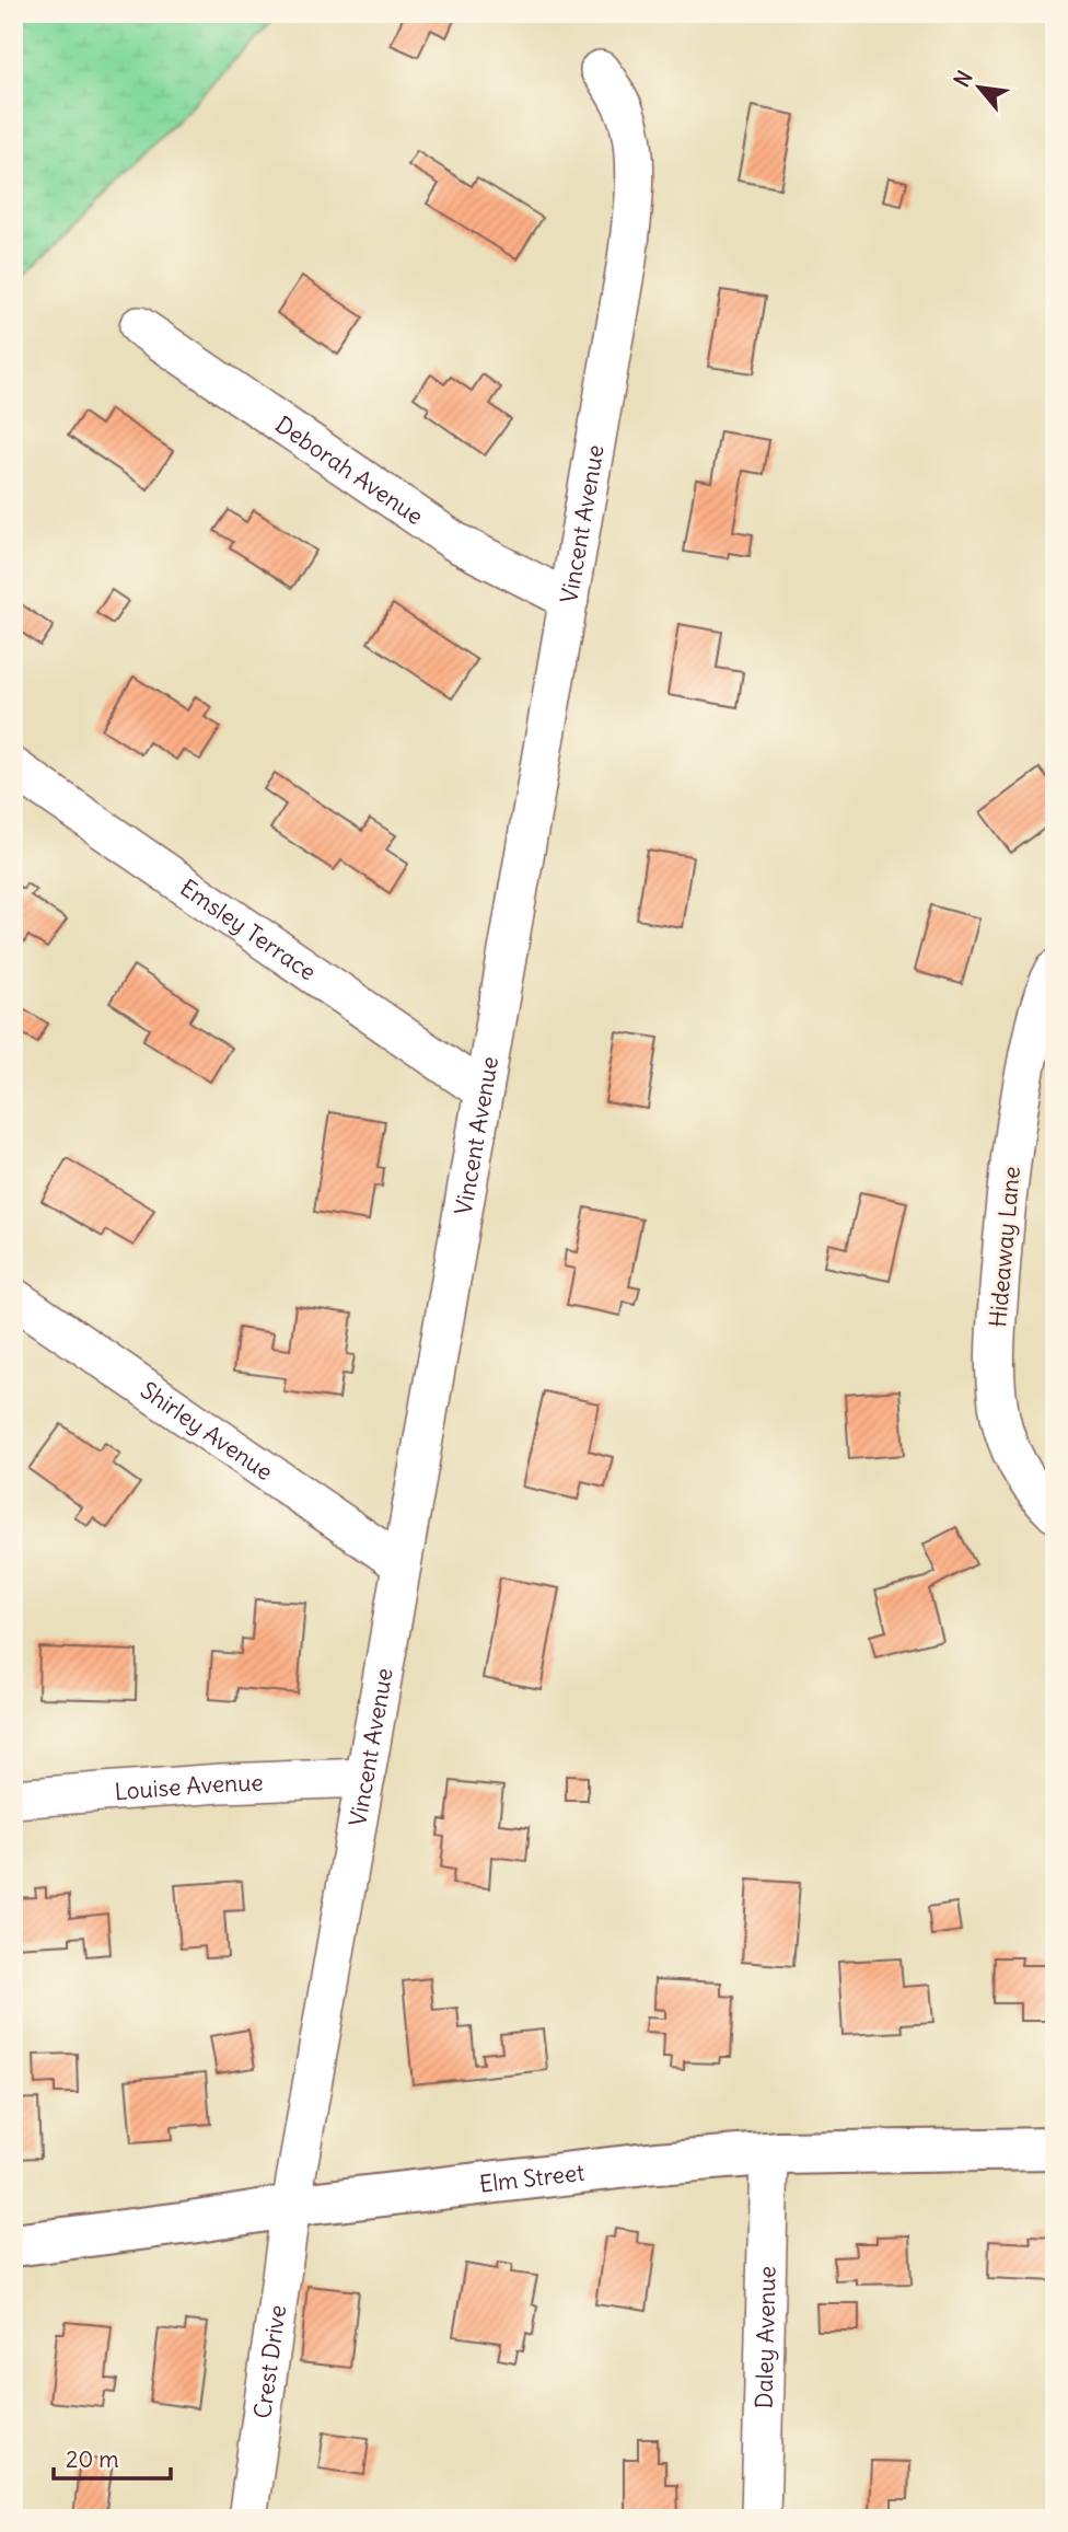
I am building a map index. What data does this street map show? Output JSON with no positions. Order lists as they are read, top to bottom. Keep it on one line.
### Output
{"streets":{"street":["Deborah Avenue","Vincent Avenue","Emsley Terrace","Hideaway Lane","Shirley Avenue","Louise Avenue","Elm Street","Daley Avenue","Crest Drive"]},"crossings":[["Deborah Avenue","Vincent Avenue"],["Vincent Avenue","Emsley Terrace"],["Vincent Avenue","Shirley Avenue"],["Vincent Avenue","Louise Avenue"],["Vincent Avenue","Elm Street"],["Vincent Avenue","Crest Drive"],["Elm Street","Daley Avenue"],["Elm Street","Crest Drive"]],"scale_bar":"20 m","north":"top left"}
